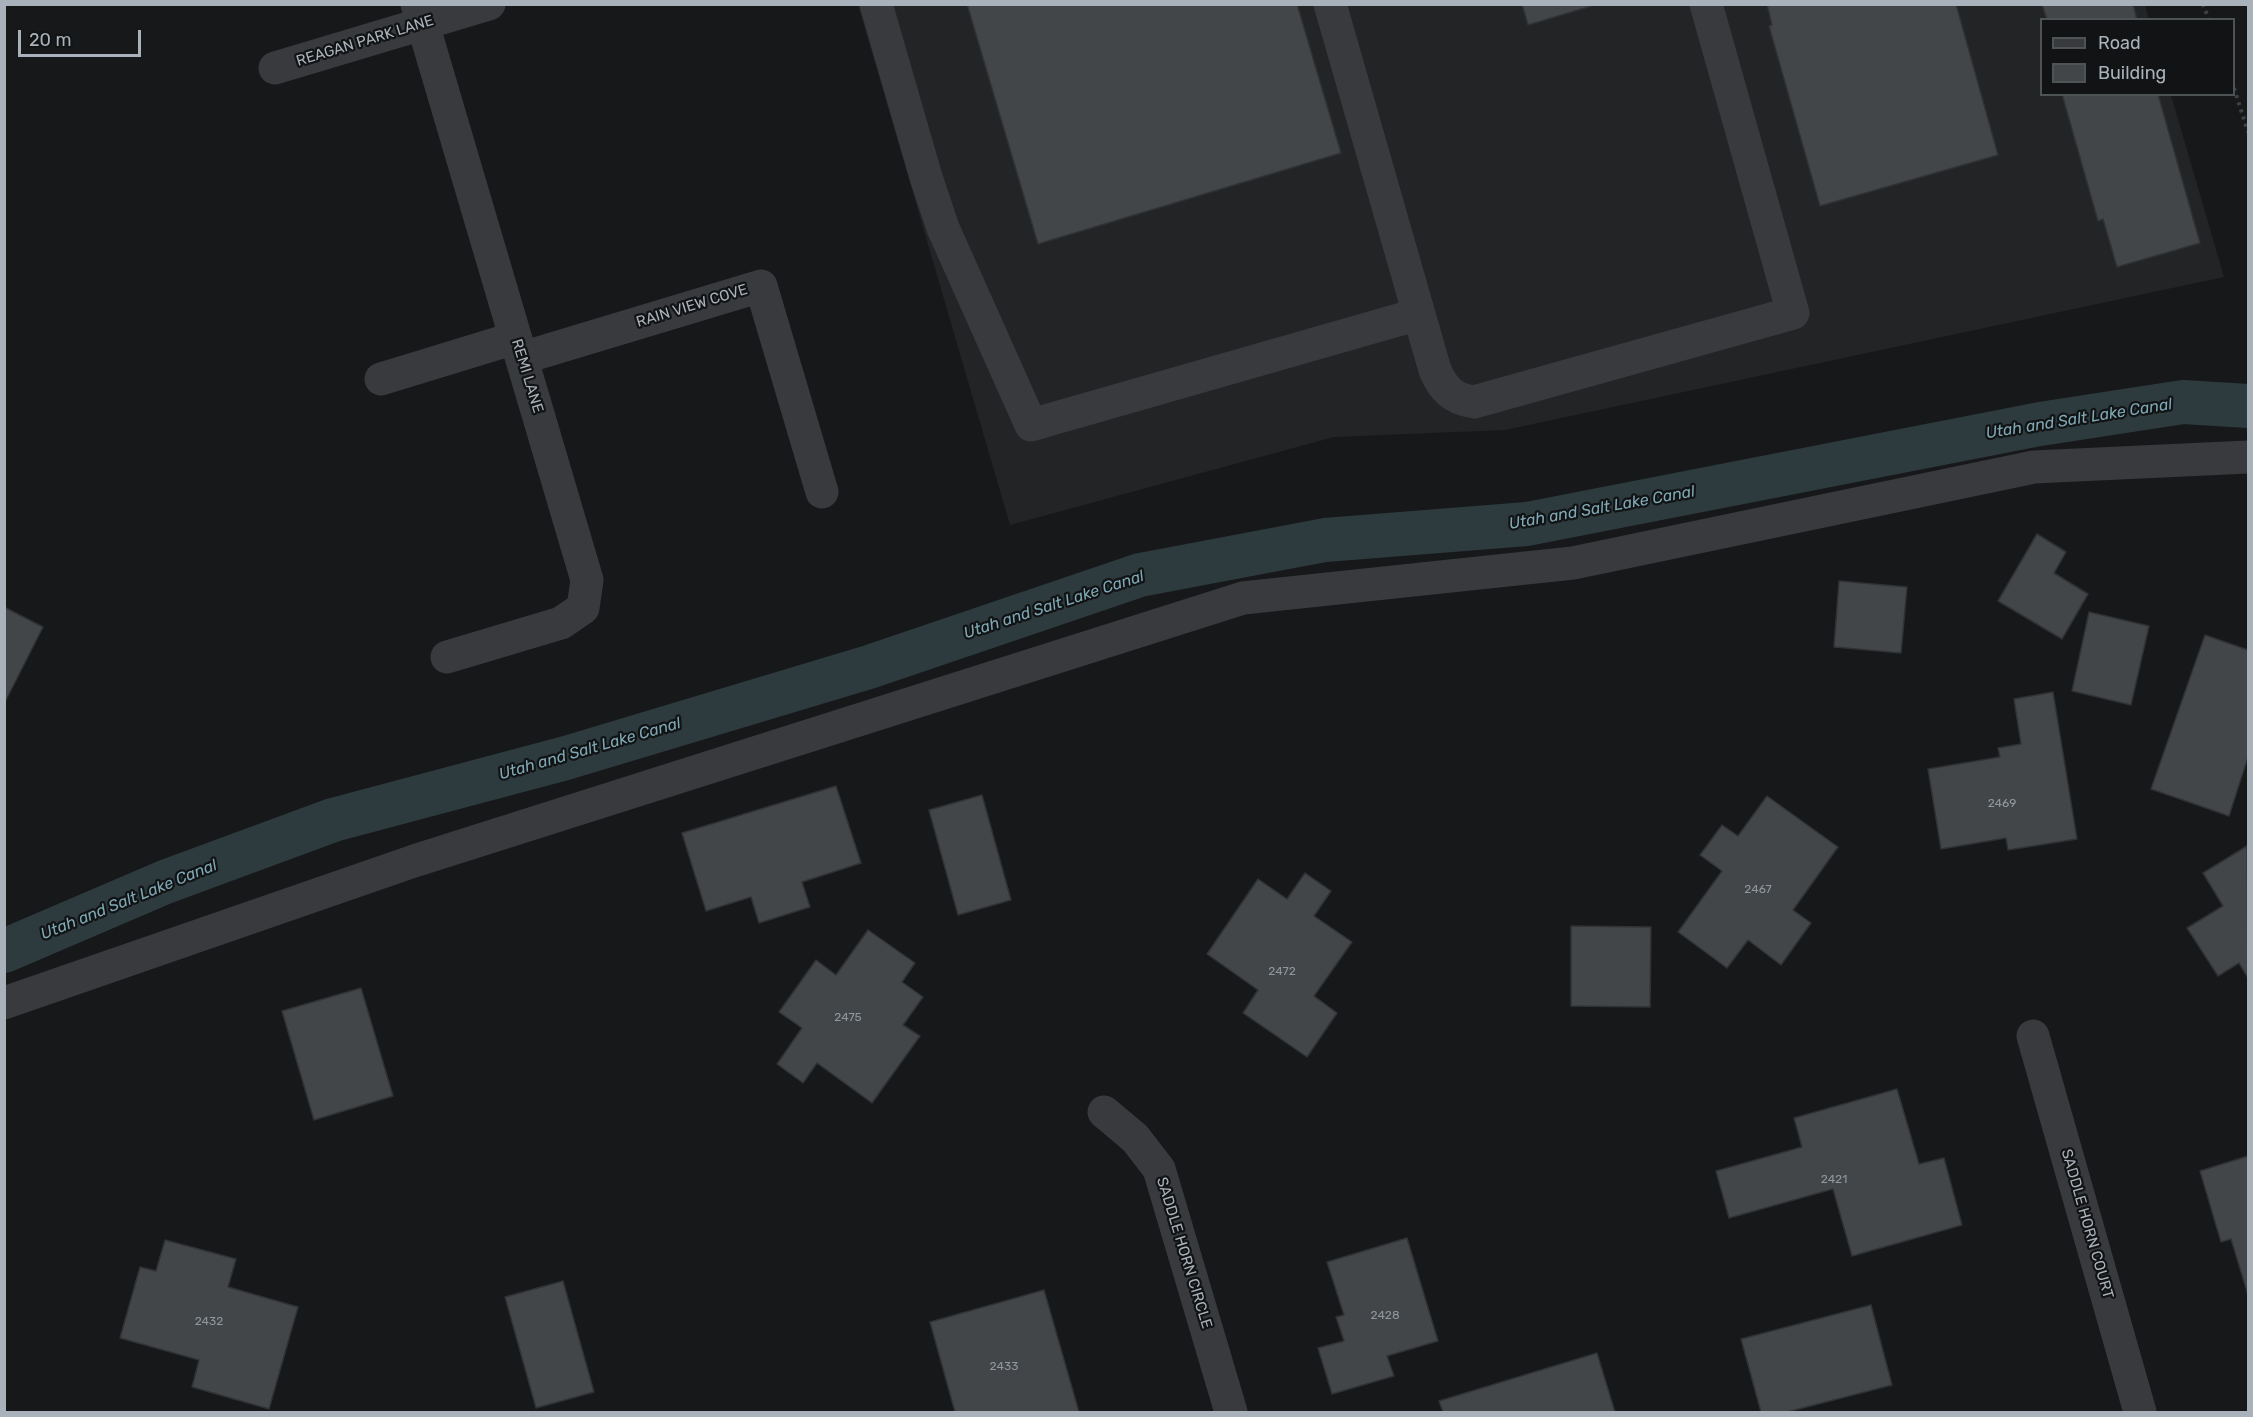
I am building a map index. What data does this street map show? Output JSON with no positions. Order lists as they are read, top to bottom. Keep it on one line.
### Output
{"streets":{"street":["REAGAN PARK LANE","RAIN VIEW COVE","REMI LANE","SADDLE HORN COURT","SADDLE HORN CIRCLE"]},"crossings":[["REAGAN PARK LANE","REMI LANE"],["RAIN VIEW COVE","REMI LANE"]],"water":["Utah and Salt Lake Canal"],"house_numbers":["2469","2467","2472","2475","2421","2428","2432","2433"],"legend":["Road","Building"],"scale_bar":"20 m"}
